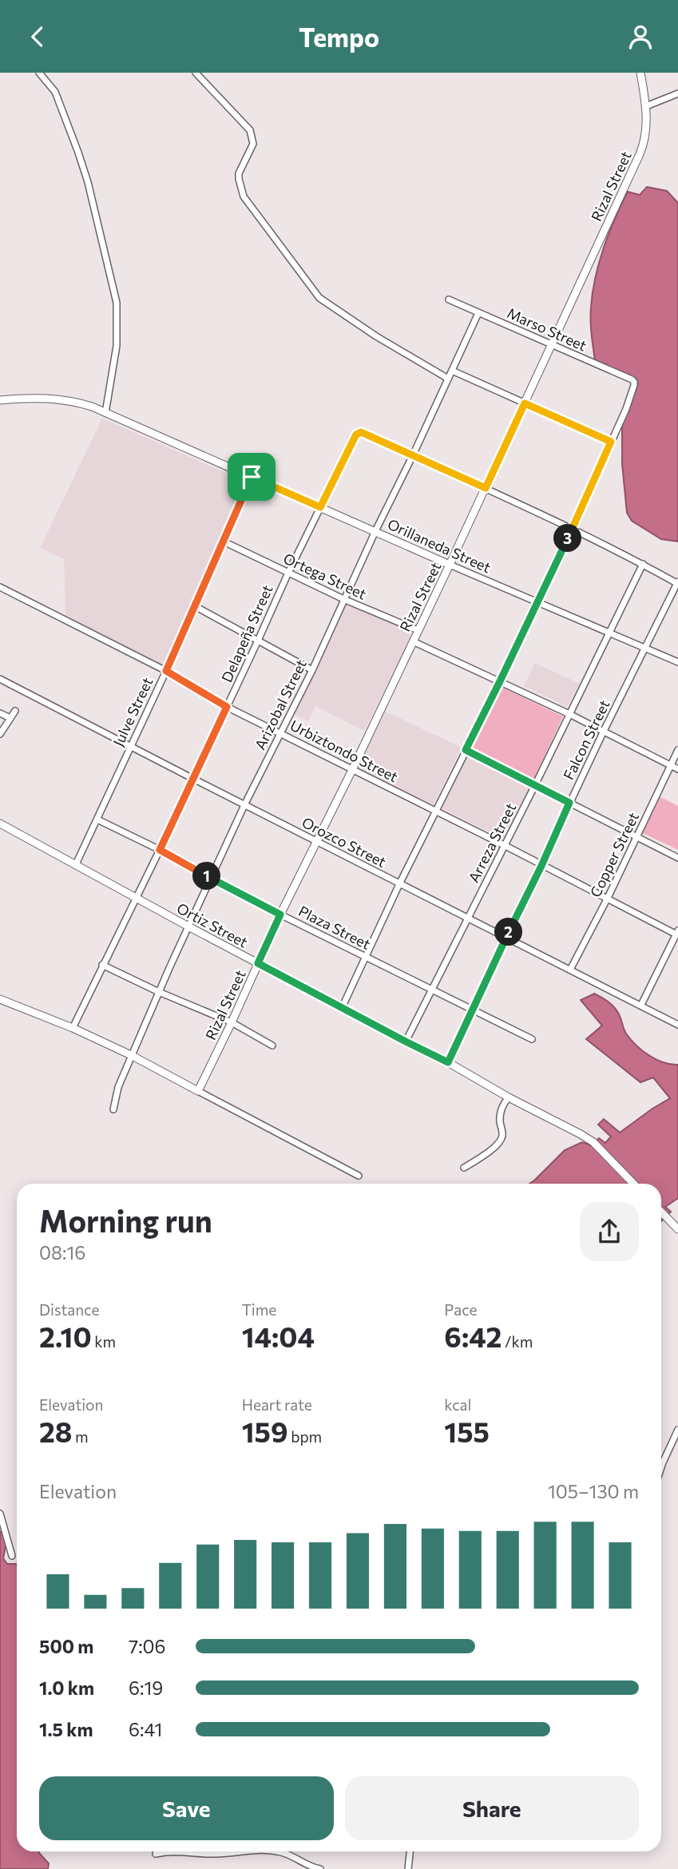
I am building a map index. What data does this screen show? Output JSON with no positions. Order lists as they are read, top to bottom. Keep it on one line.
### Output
{"streets":{"street":["Rizal Street","Marso Street","Orillaneda Street","Ortega Street","Delapeña Street","Arizobal Street","Julve Street","Falcon Street","Urbiztondo Street","Orozco Street","Arreza Street","Copper Street","Ortiz Street","Plaza Street"]},"crossings":[["Rizal Street","Marso Street"],["Rizal Street","Orillaneda Street"],["Rizal Street","Ortega Street"],["Rizal Street","Urbiztondo Street"],["Rizal Street","Orozco Street"],["Rizal Street","Ortiz Street"],["Rizal Street","Plaza Street"],["Marso Street","Arizobal Street"],["Orillaneda Street","Delapeña Street"],["Orillaneda Street","Arizobal Street"],["Orillaneda Street","Julve Street"],["Orillaneda Street","Falcon Street"],["Orillaneda Street","Arreza Street"],["Ortega Street","Delapeña Street"],["Ortega Street","Arizobal Street"],["Ortega Street","Julve Street"],["Delapeña Street","Arizobal Street"],["Delapeña Street","Urbiztondo Street"],["Delapeña Street","Orozco Street"],["Delapeña Street","Ortiz Street"],["Delapeña Street","Plaza Street"],["Arizobal Street","Urbiztondo Street"],["Arizobal Street","Orozco Street"],["Arizobal Street","Ortiz Street"],["Arizobal Street","Plaza Street"],["Julve Street","Urbiztondo Street"],["Julve Street","Orozco Street"],["Julve Street","Ortiz Street"],["Julve Street","Plaza Street"],["Falcon Street","Urbiztondo Street"],["Falcon Street","Orozco Street"],["Falcon Street","Ortiz Street"],["Falcon Street","Plaza Street"],["Urbiztondo Street","Arreza Street"],["Urbiztondo Street","Copper Street"],["Orozco Street","Arreza Street"],["Orozco Street","Copper Street"],["Arreza Street","Ortiz Street"],["Arreza Street","Plaza Street"]],"page":{"header":"Tempo","pins":["3","1","2"],"heading":["Morning run","08:16"],"stats":[["Distance","2.10 km"],["Time","14:04"],["Pace","6:42 /km"],["Elevation","28 m"],["Heart rate","159 bpm"],["kcal","155"]],"chart":["Elevation","105–130 m"],"list":[{"name":"500 m","note":"7:06"},{"name":"1.0 km","note":"6:19"},{"name":"1.5 km","note":"6:41"}],"buttons":["Save","Share"]}}
